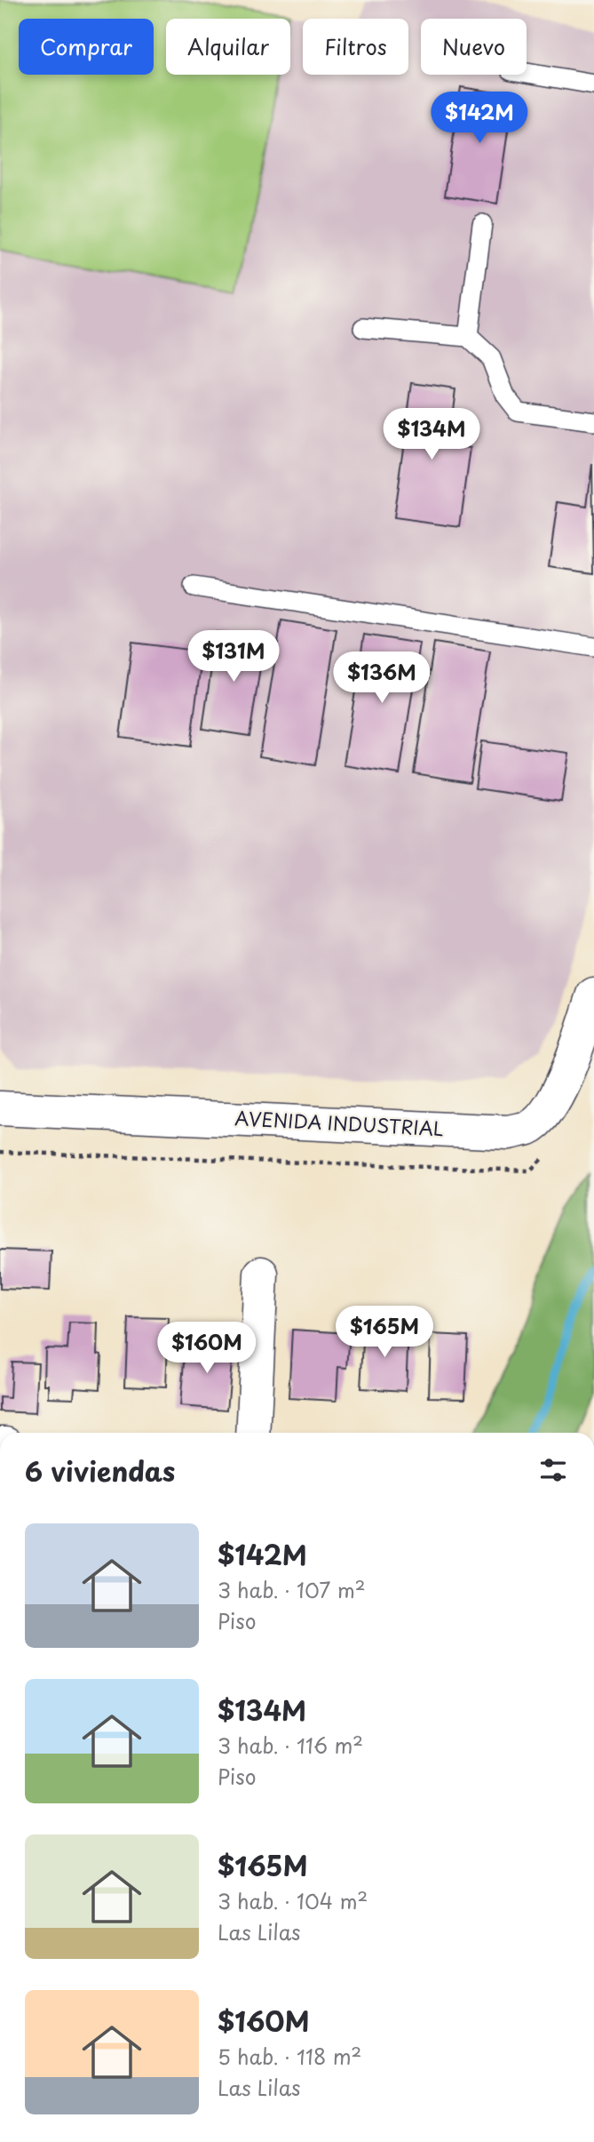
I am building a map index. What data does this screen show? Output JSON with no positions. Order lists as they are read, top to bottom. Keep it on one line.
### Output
{"streets":{"street":["AVENIDA INDUSTRIAL"]},"page":{"chip":["Comprar","Alquilar","Filtros","Nuevo"],"price":["$142M","$134M","$131M","$136M","$165M","$160M"],"heading":"6 viviendas","list":[{"name":"$142M","note":"3 hab. · 107 m² · Piso"},{"name":"$134M","note":"3 hab. · 116 m² · Piso"},{"name":"$165M","note":"3 hab. · 104 m² · Las Lilas"},{"name":"$160M","note":"5 hab. · 118 m² · Las Lilas"}]}}
